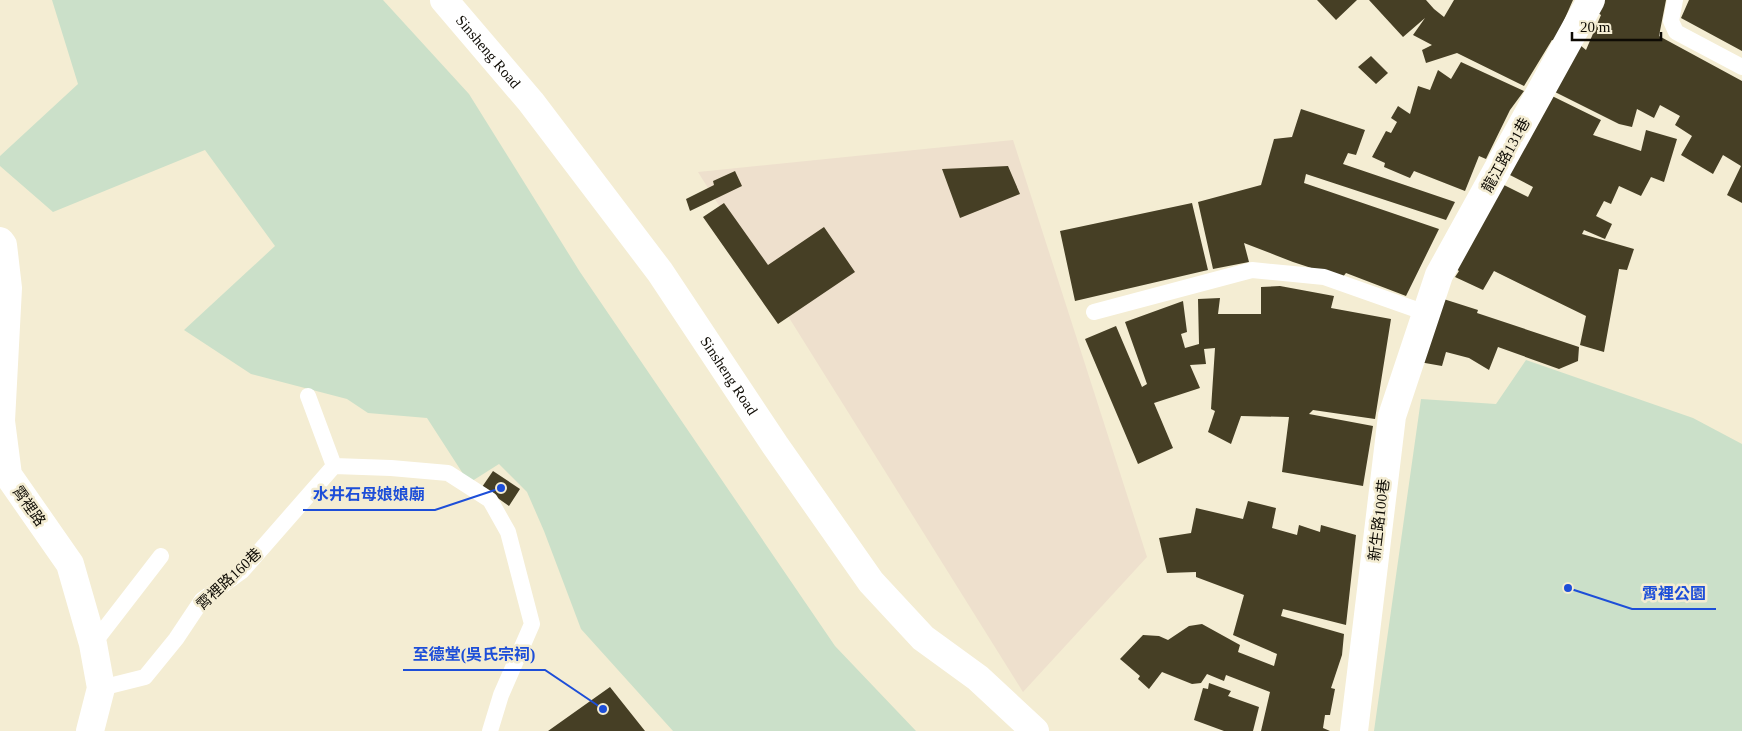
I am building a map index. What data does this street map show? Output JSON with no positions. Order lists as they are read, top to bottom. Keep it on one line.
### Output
{"streets":{"street":["Sinsheng Road","龍江路131巷","霄裡路","新生路100巷"],"lane":["霄裡路160巷"]},"crossings":[["龍江路131巷","新生路100巷"],["霄裡路","霄裡路160巷"]],"places":["水井石母娘娘廟","霄裡公園","至德堂(吳氏宗祠)"],"scale_bar":"20 m"}
